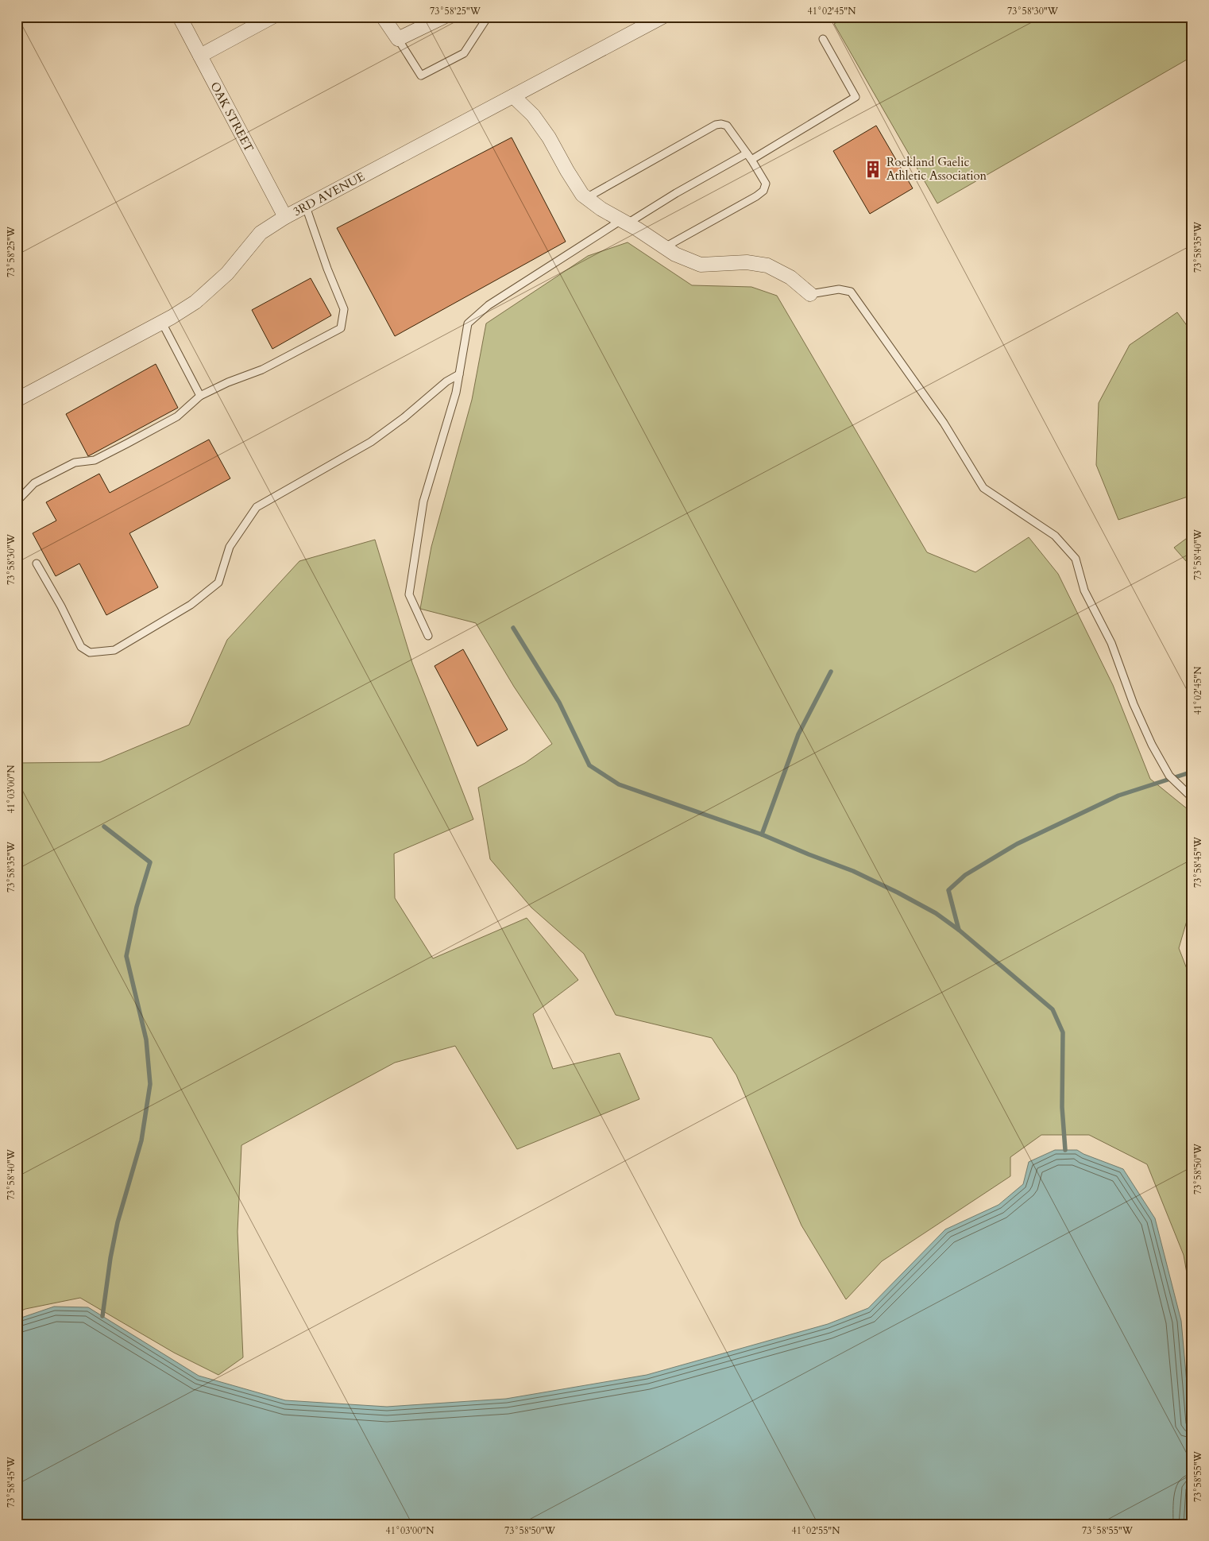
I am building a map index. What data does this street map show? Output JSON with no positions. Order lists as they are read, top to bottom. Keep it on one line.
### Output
{"streets":{"street":["OAK STREET","3RD AVENUE"]},"crossings":[["OAK STREET","3RD AVENUE"]],"places":{"building":["Rockland Gaelic Athletic Association"]},"coordinates":["73°58'25\"W","41°02'45\"N","73°58'30\"W","73°58'35\"W","73°58'40\"W","41°03'00\"N","73°58'45\"W","73°58'50\"W","73°58'55\"W","41°02'55\"N"]}
